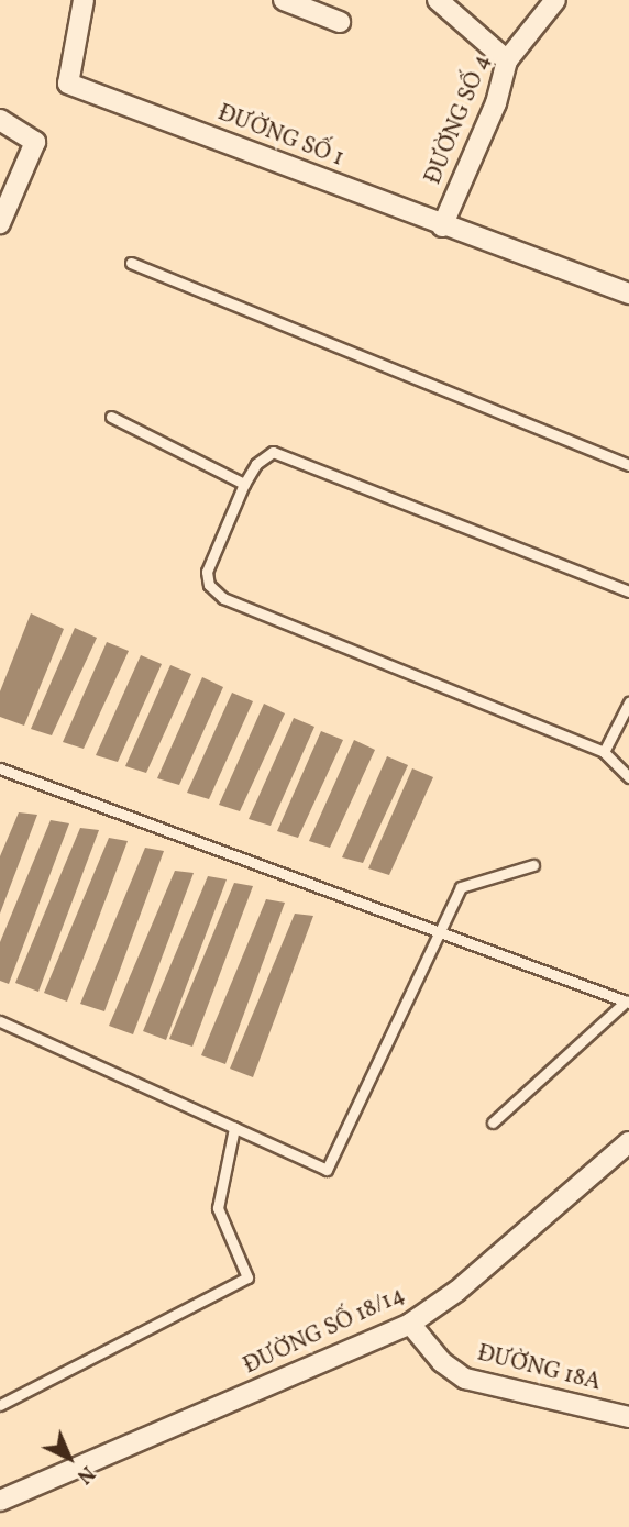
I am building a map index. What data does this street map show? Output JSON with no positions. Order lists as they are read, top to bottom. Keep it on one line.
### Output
{"streets":{"street":["ĐƯỜNG SỐ 4","ĐƯỜNG SỐ 1","ĐƯỜNG SỐ 18/14","ĐƯỜNG 18A"]},"crossings":[["ĐƯỜNG SỐ 4","ĐƯỜNG SỐ 1"],["ĐƯỜNG SỐ 18/14","ĐƯỜNG 18A"]],"north":"bottom right"}
